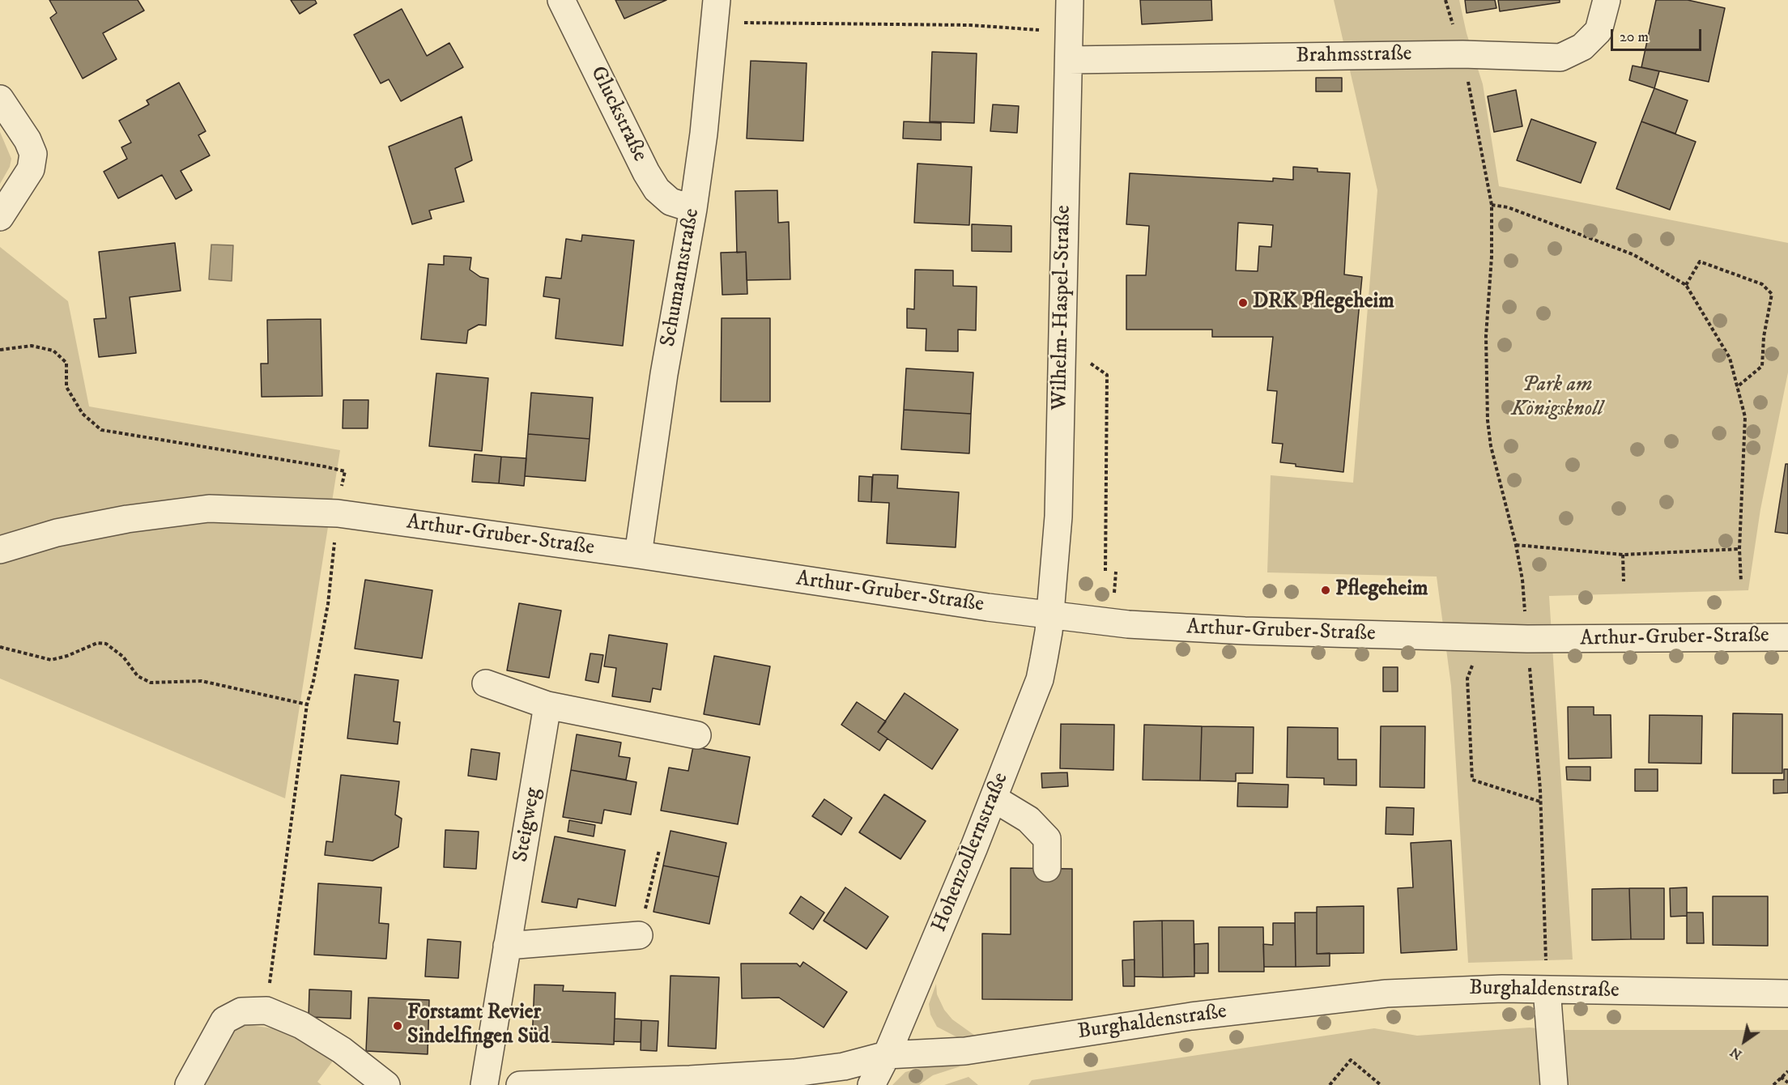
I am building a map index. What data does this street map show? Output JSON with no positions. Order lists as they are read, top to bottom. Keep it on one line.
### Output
{"streets":{"street":["Brahmsstraße","Gluckstraße","Schumannstraße","Wilhelm-Haspel-Straße","Arthur-Gruber-Straße","Steigweg","Hohenzollernstraße","Burghaldenstraße"]},"crossings":[["Brahmsstraße","Wilhelm-Haspel-Straße"],["Gluckstraße","Schumannstraße"],["Schumannstraße","Arthur-Gruber-Straße"],["Wilhelm-Haspel-Straße","Arthur-Gruber-Straße"],["Wilhelm-Haspel-Straße","Hohenzollernstraße"],["Arthur-Gruber-Straße","Hohenzollernstraße"],["Hohenzollernstraße","Burghaldenstraße"]],"parks":["Park am Königsknoll"],"places":["DRK Pflegeheim","Pflegeheim","Forstamt Revier Sindelfingen Süd"],"scale_bar":"20 m","north":"bottom left"}
